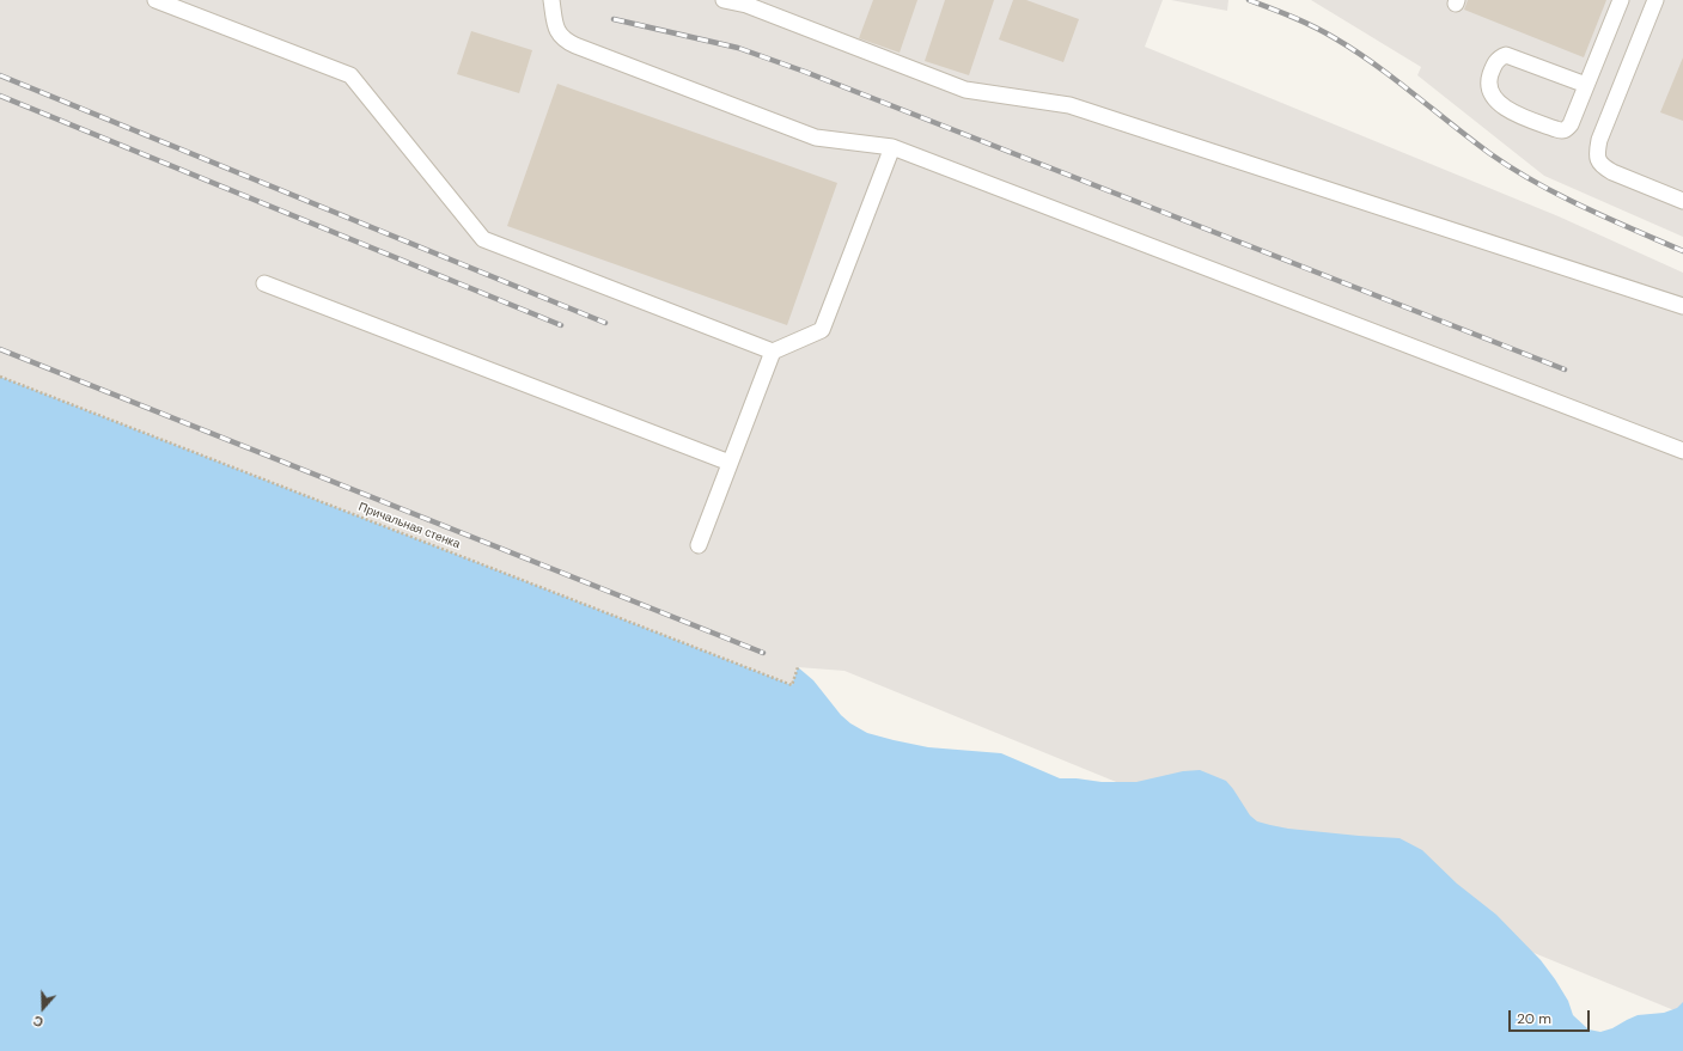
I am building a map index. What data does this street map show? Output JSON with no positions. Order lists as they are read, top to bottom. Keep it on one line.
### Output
{"streets":{"path":["Причальная стенка"]},"scale_bar":"20 m","north":"bottom"}
